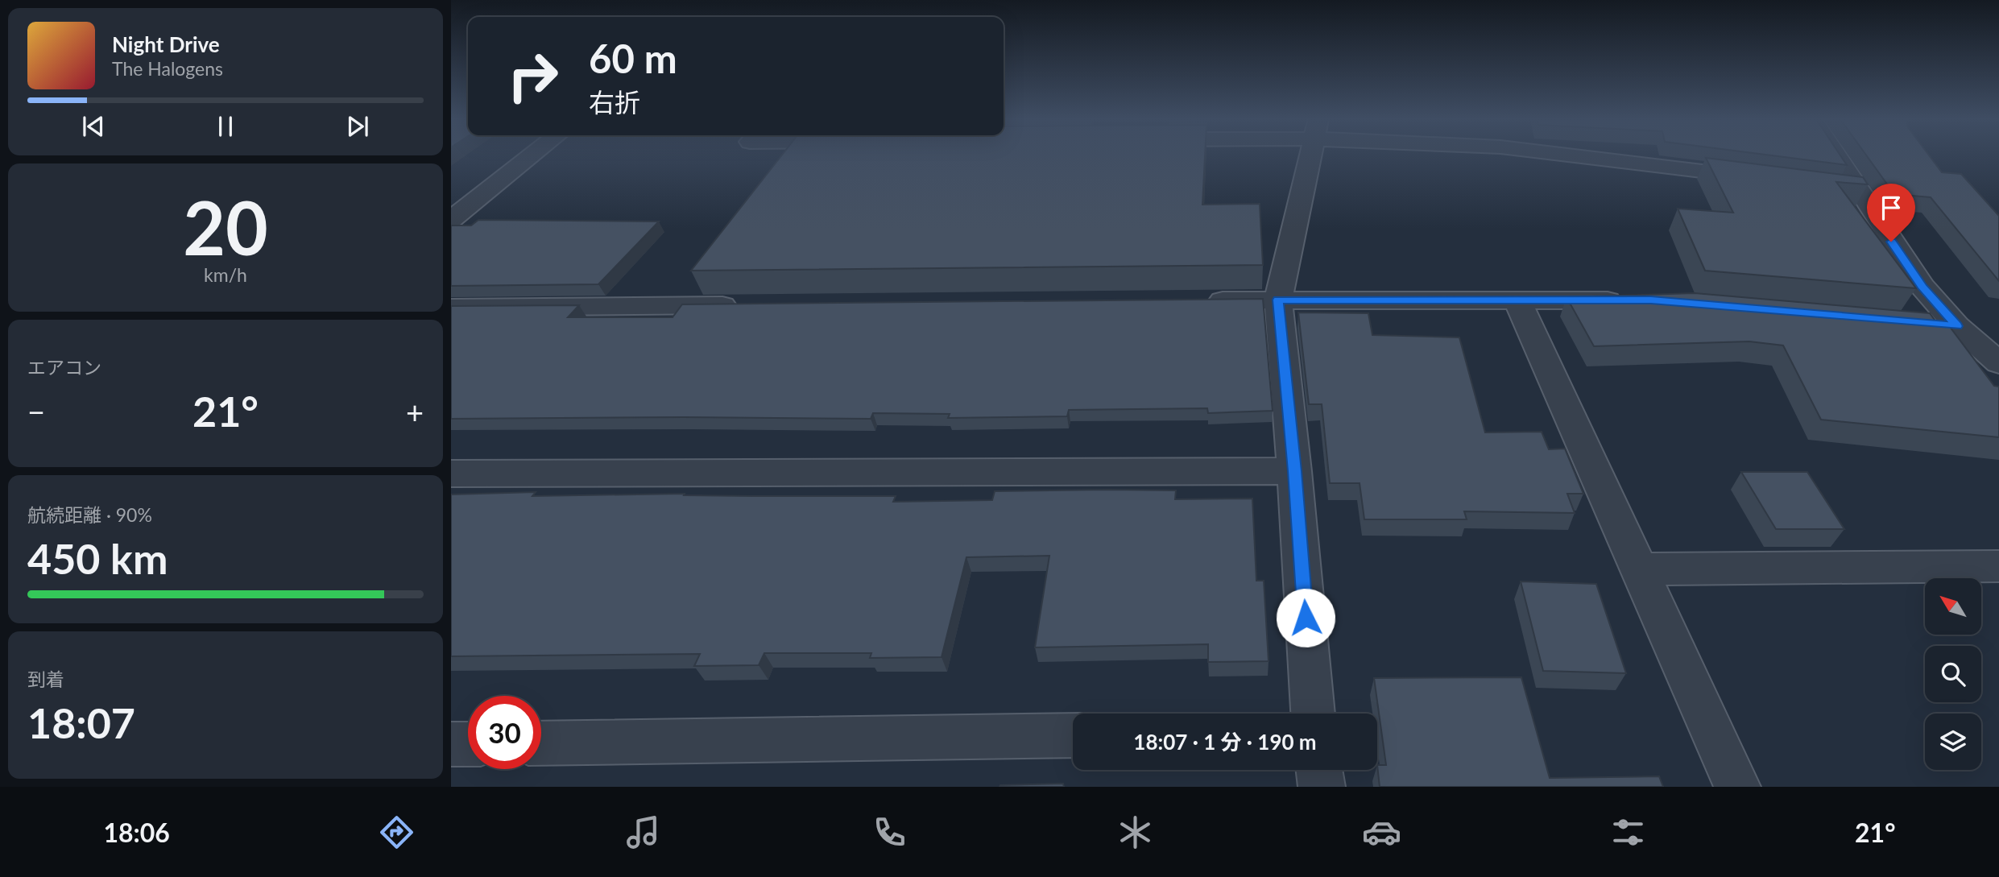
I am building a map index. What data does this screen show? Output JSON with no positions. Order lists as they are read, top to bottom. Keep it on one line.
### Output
{"north":"top left","page":{"turn":["60 m","右折"],"song":["Night Drive","The Halogens"],"tile":[["20","km/h"],"エアコン",["航続距離 · 90%","450 km"],["到着","18:07"]],"heat":["−","21°","+"],"limit":"30","trip":"18:07 · 1 分 · 190 m","tabs":["18:06","21°"]}}
